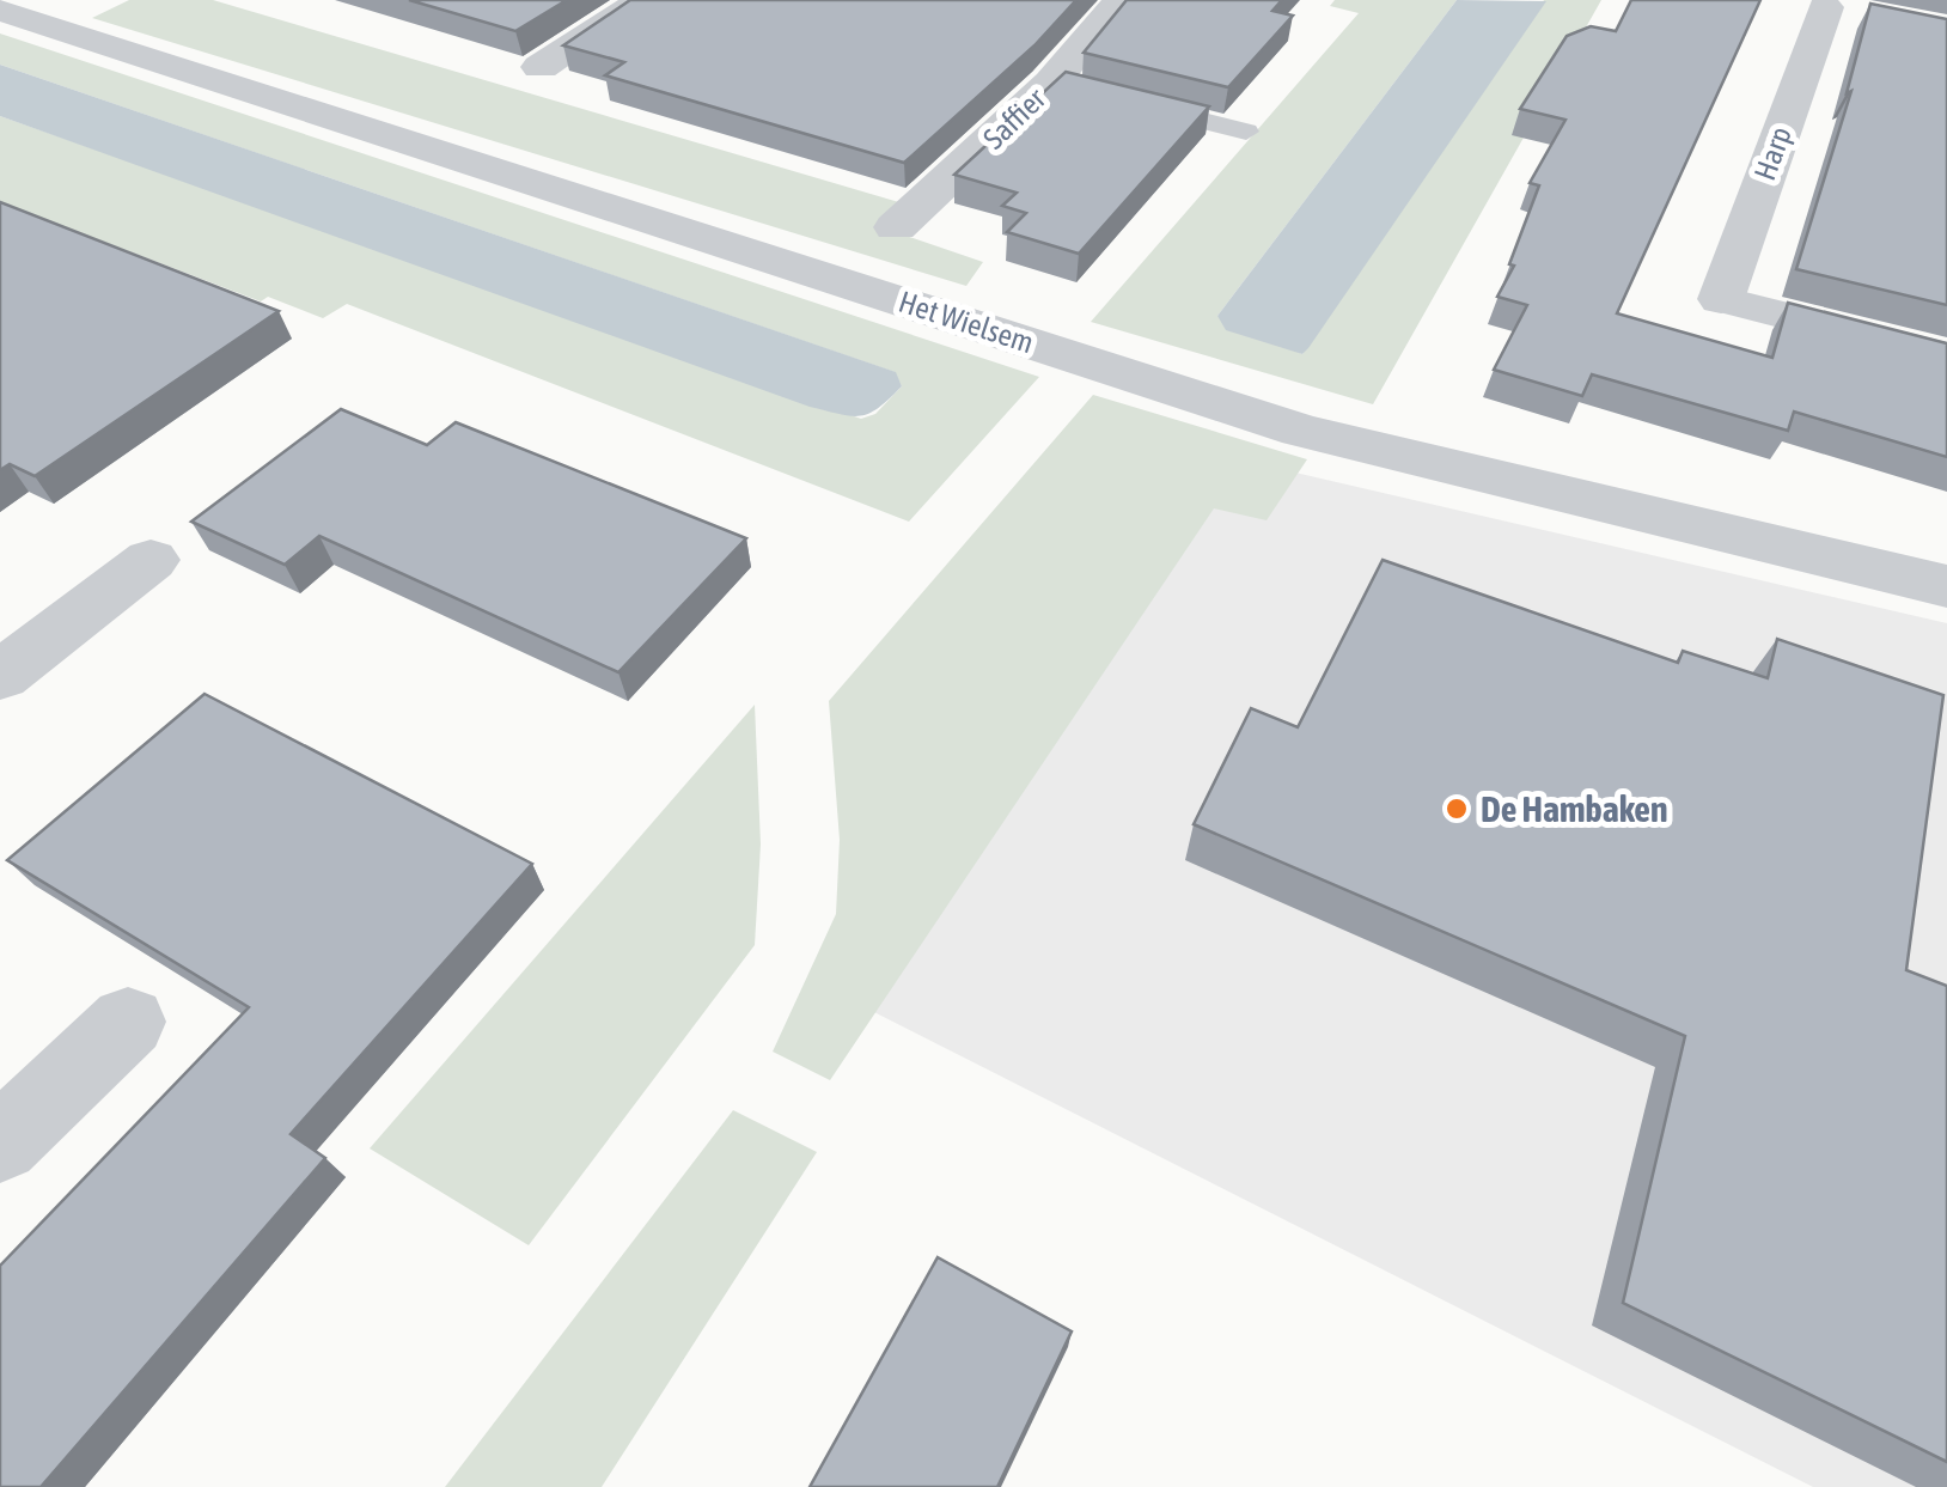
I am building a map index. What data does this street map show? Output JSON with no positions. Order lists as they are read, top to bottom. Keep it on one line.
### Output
{"streets":{"street":["Saffier","Harp","Het Wielsem"]},"places":["De Hambaken"]}
